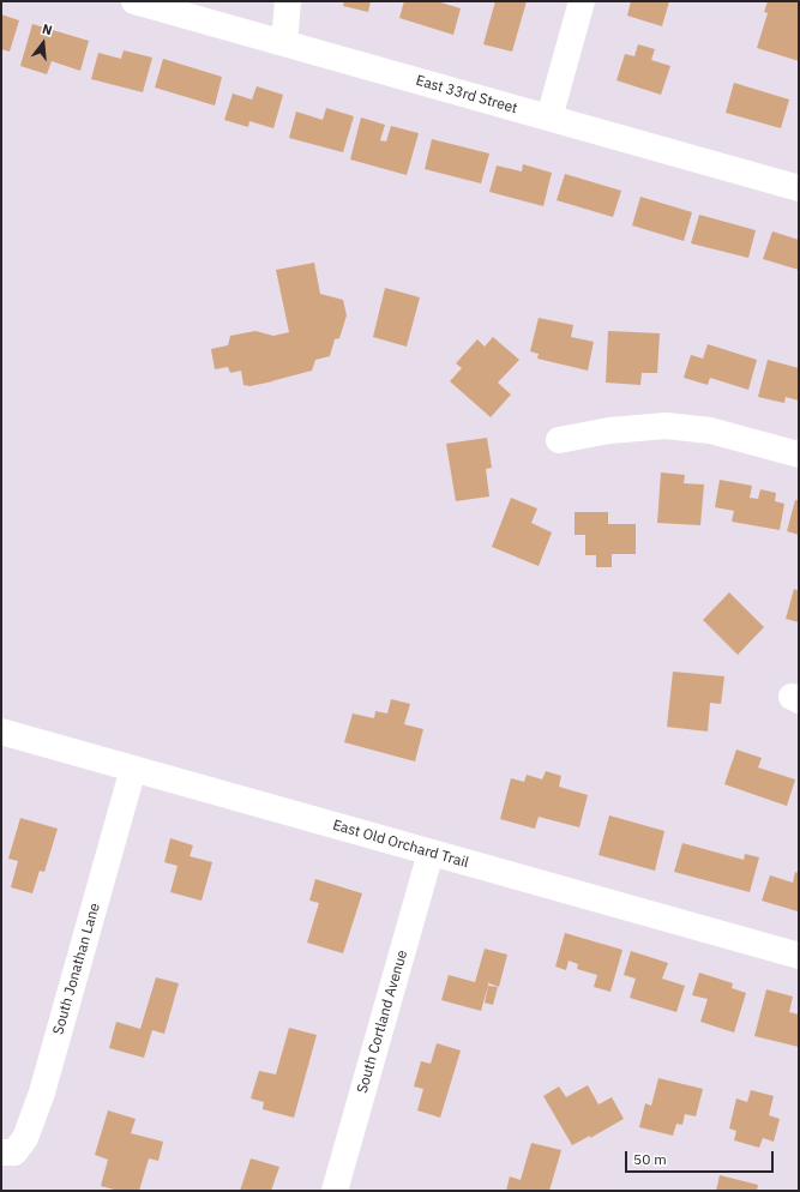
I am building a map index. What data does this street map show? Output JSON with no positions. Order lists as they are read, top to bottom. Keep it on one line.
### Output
{"streets":{"street":["East 33rd Street","East Old Orchard Trail","South Jonathan Lane","South Cortland Avenue"]},"crossings":[["East Old Orchard Trail","South Jonathan Lane"],["East Old Orchard Trail","South Cortland Avenue"]],"scale_bar":"50 m","north":"top"}
